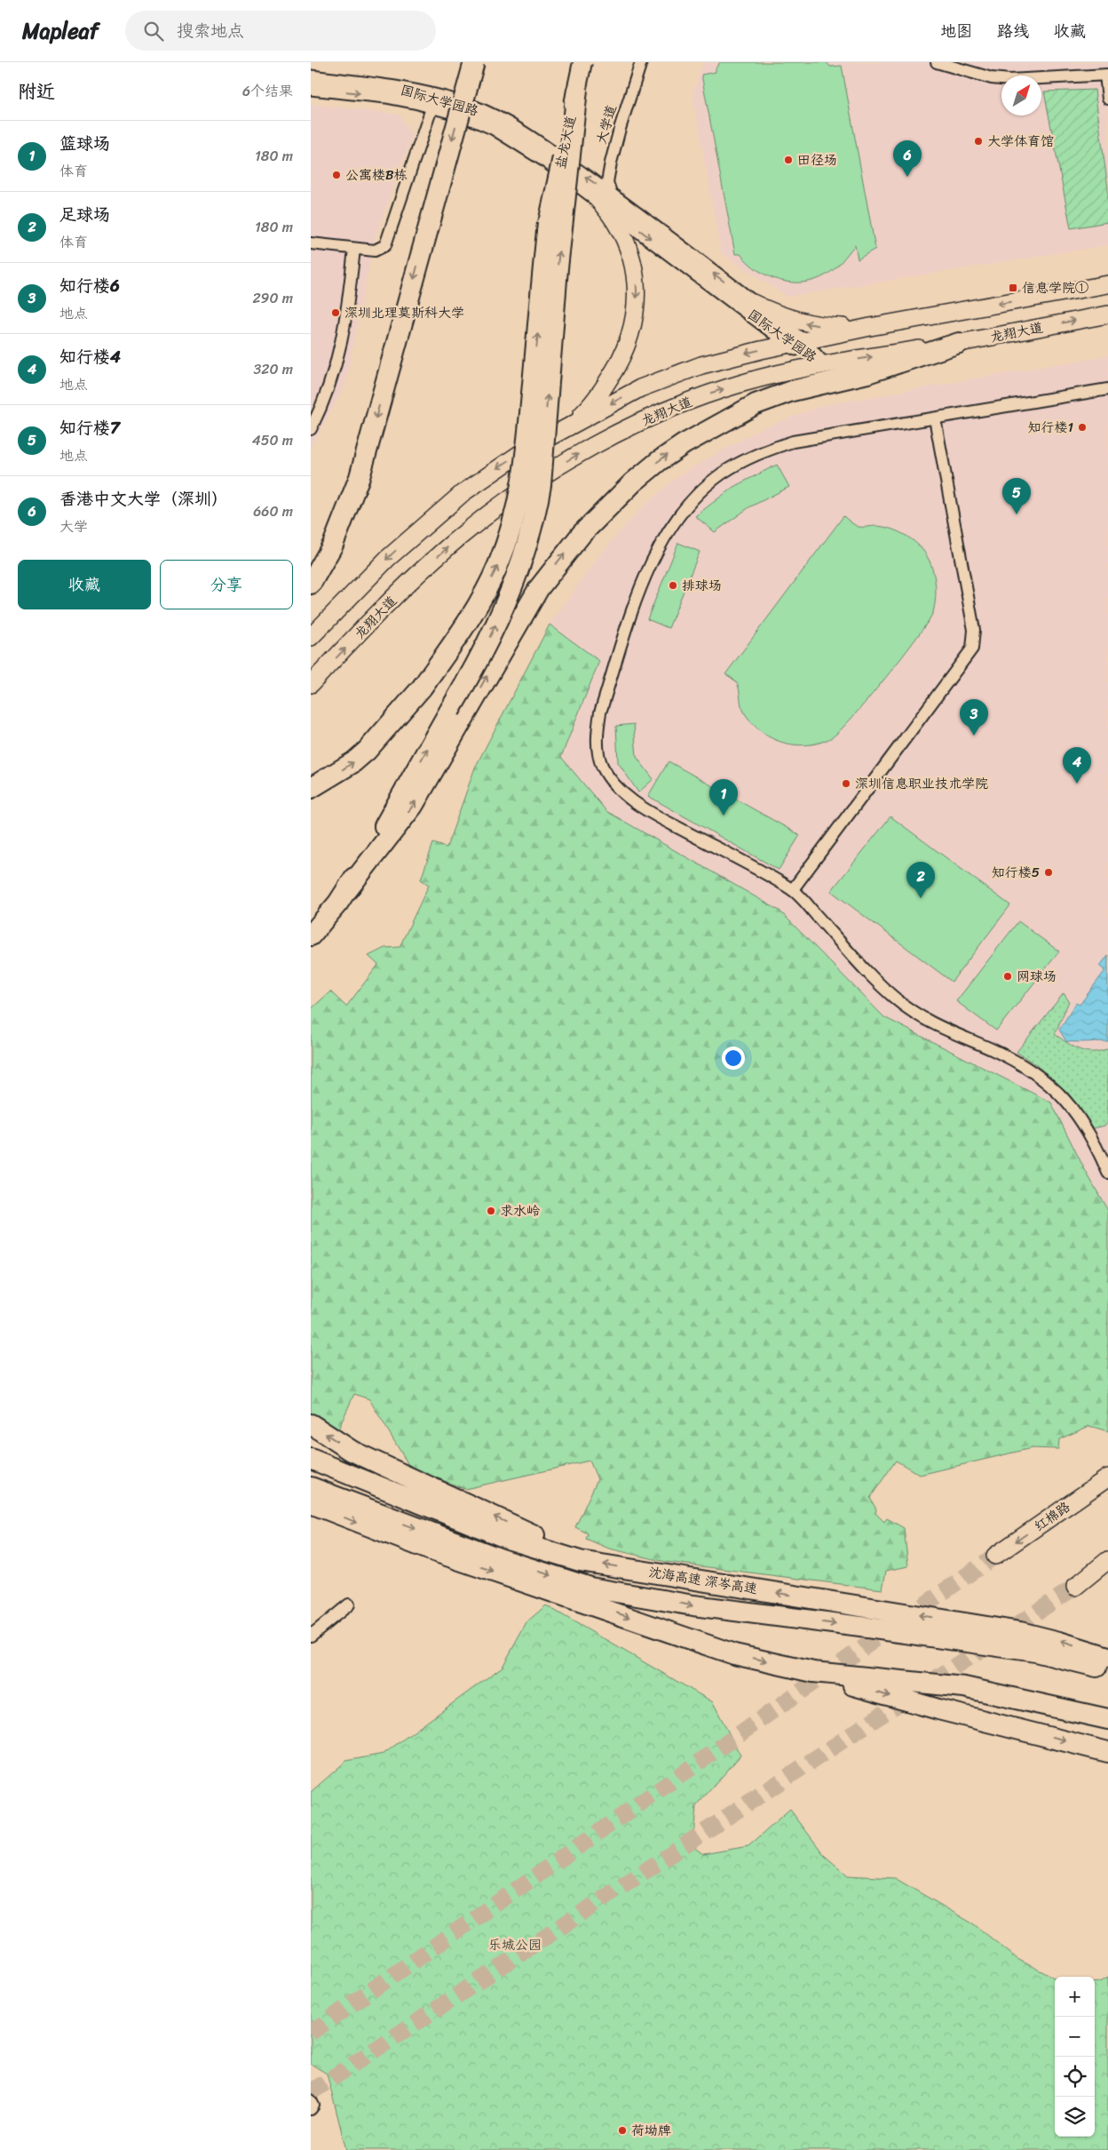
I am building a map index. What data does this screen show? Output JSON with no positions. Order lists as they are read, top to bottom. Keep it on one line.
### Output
{"streets":{"highway":["盐龙大道","沈海高速 深岑高速"],"main road":["龙翔大道","红棉路"],"street":["国际大学园路","大学道"]},"crossings":[["国际大学园路","大学道"],["国际大学园路","龙翔大道"]],"parks":["乐城公园"],"places":{"other":["大学体育馆","田径场","公寓楼B栋","深圳北理莫斯科大学","知行楼1","排球场","深圳信息职业技术学院","知行楼5","网球场","求水岭","荷坳牌"],"transit":["信息学院①"]},"north":"top right","page":{"header":"Mapleaf","search":"搜索地点","nav":["地图","路线","收藏"],"heading":["附近","6个结果"],"list":[{"mark":"1","name":"篮球场","note":"体育","value":"180 m"},{"mark":"2","name":"足球场","note":"体育","value":"180 m"},{"mark":"3","name":"知行楼6","note":"地点","value":"290 m"},{"mark":"4","name":"知行楼4","note":"地点","value":"320 m"},{"mark":"5","name":"知行楼7","note":"地点","value":"450 m"},{"mark":"6","name":"香港中文大学（深圳）","note":"大学","value":"660 m"}],"pins":["6","5","3","4","1","2"],"buttons":["收藏","分享"],"map_buttons":["+","−"]}}
